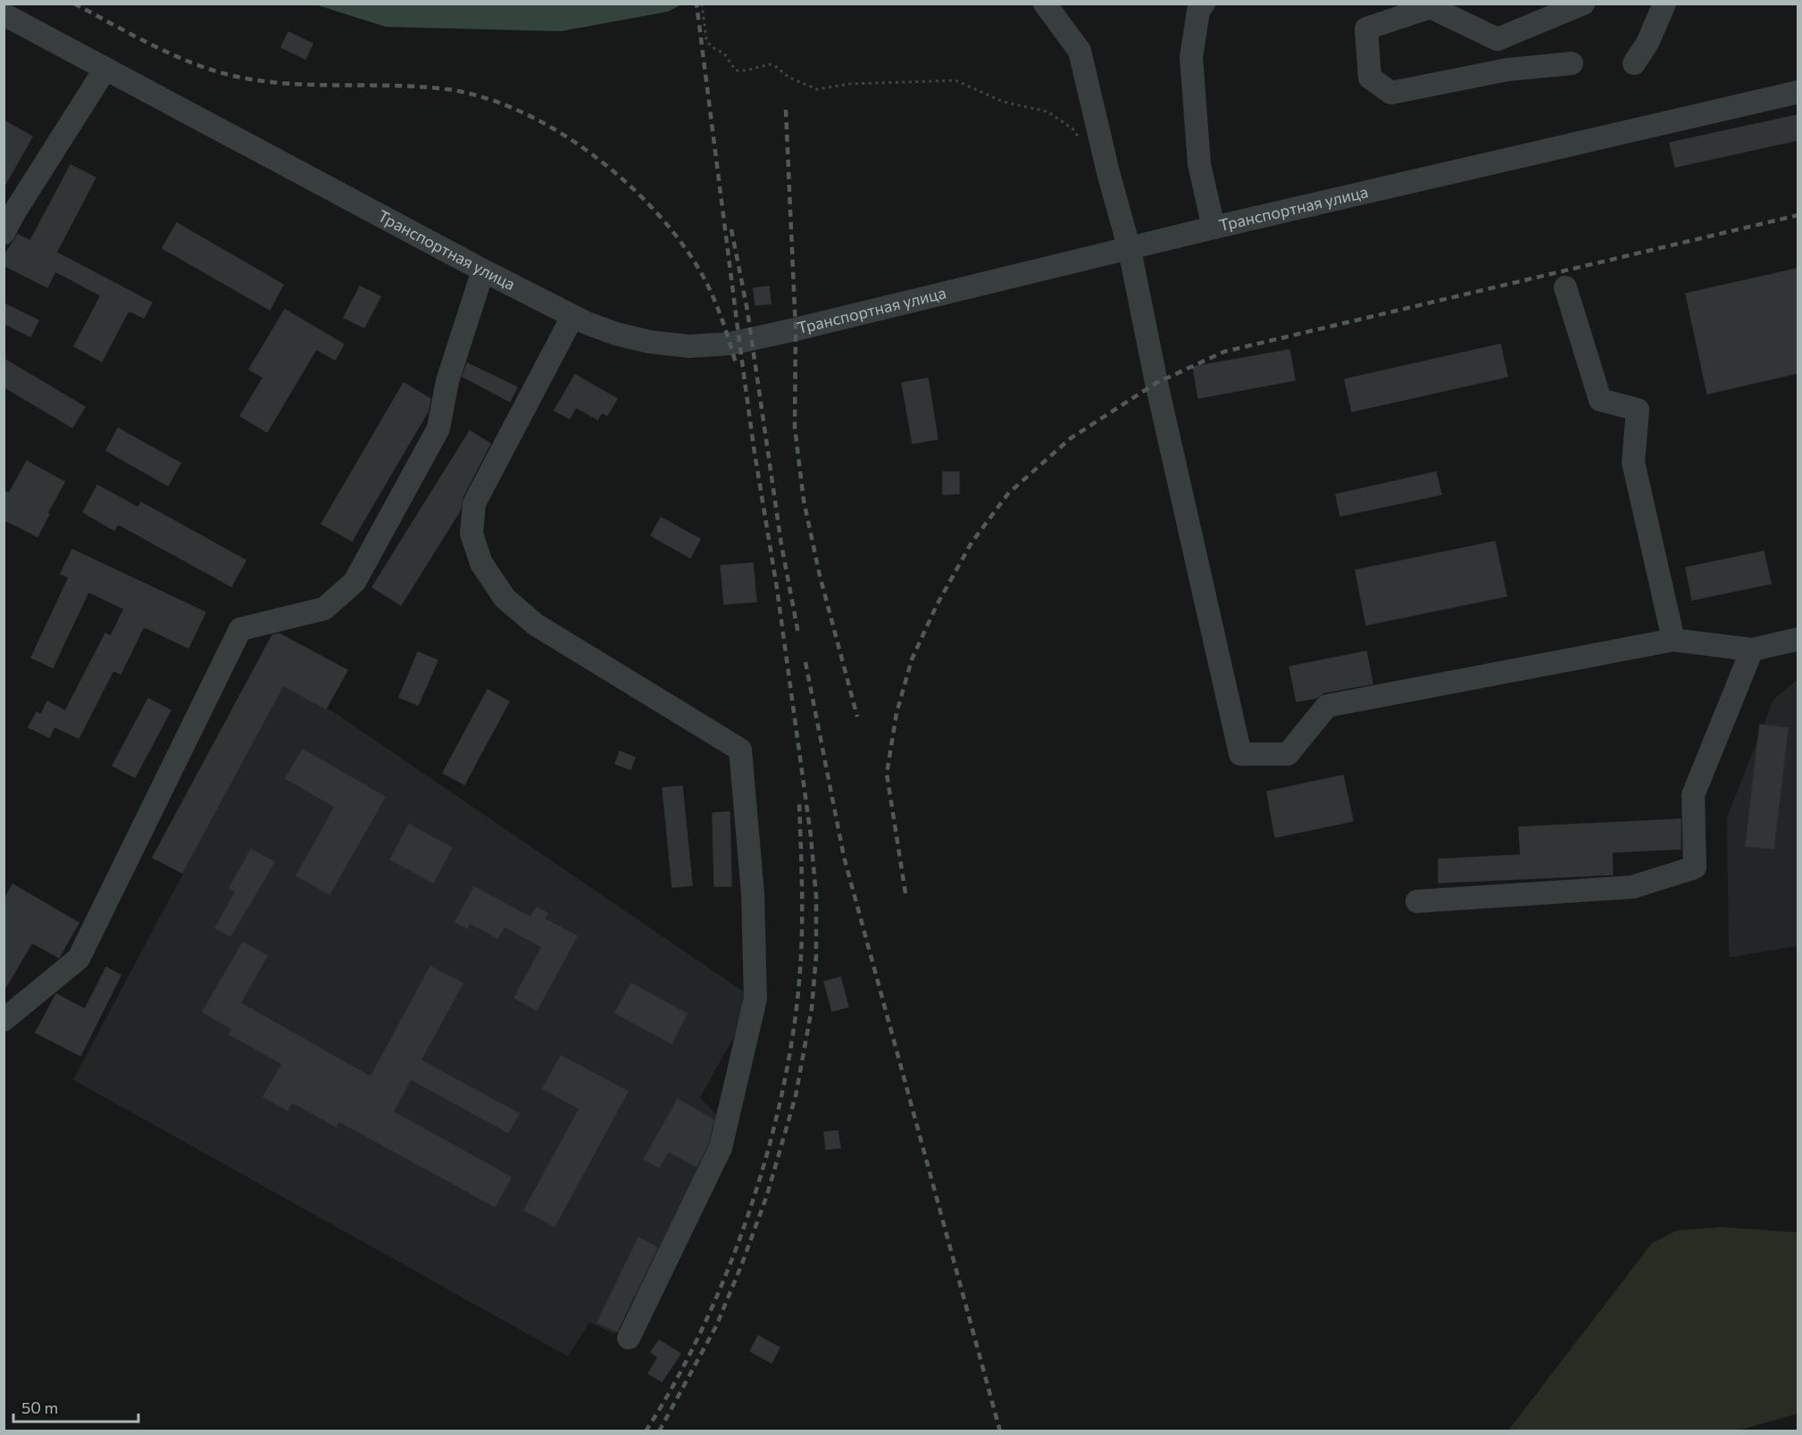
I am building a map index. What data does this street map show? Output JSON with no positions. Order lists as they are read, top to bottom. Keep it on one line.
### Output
{"streets":{"street":["Транспортная улица"]},"scale_bar":"50 m"}
